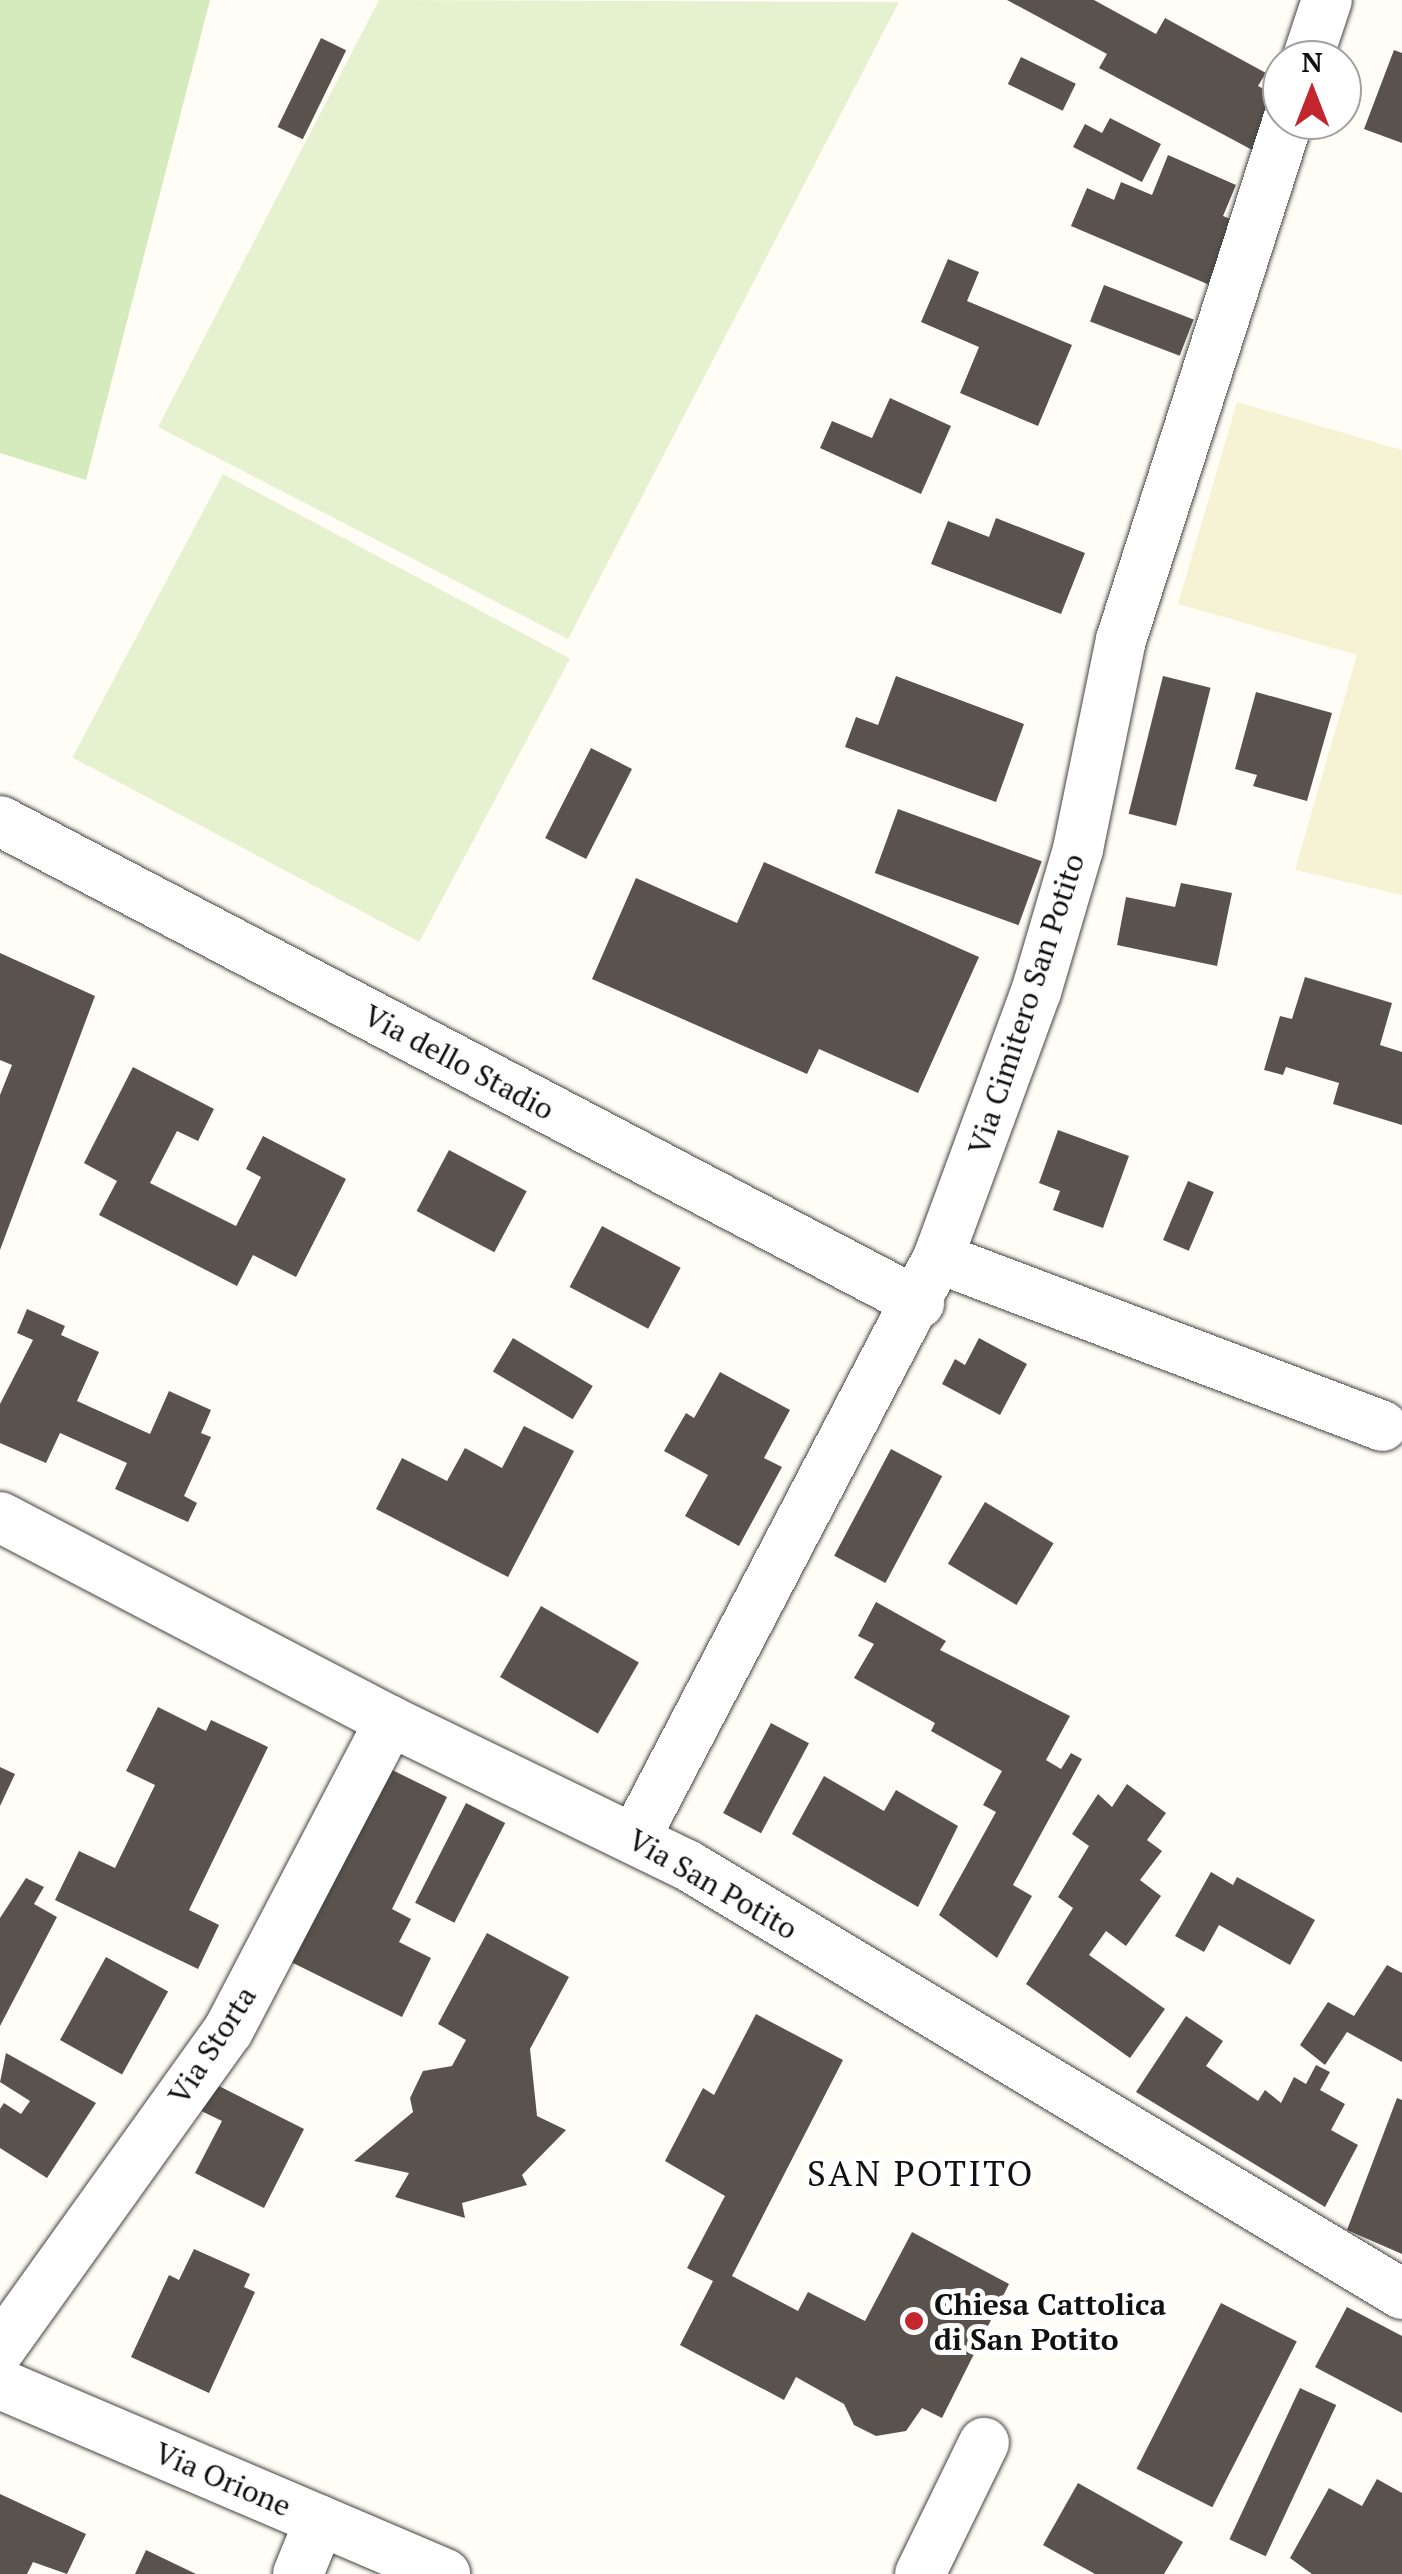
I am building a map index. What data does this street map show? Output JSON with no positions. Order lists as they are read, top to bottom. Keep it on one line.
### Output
{"streets":{"street":["Via Cimitero San Potito","Via dello Stadio","Via San Potito","Via Storta","Via Orione"]},"crossings":[["Via Cimitero San Potito","Via dello Stadio"],["Via Cimitero San Potito","Via San Potito"],["Via San Potito","Via Storta"]],"districts":["SAN POTITO"],"places":["Chiesa Cattolica di San Potito"],"north":"top"}
